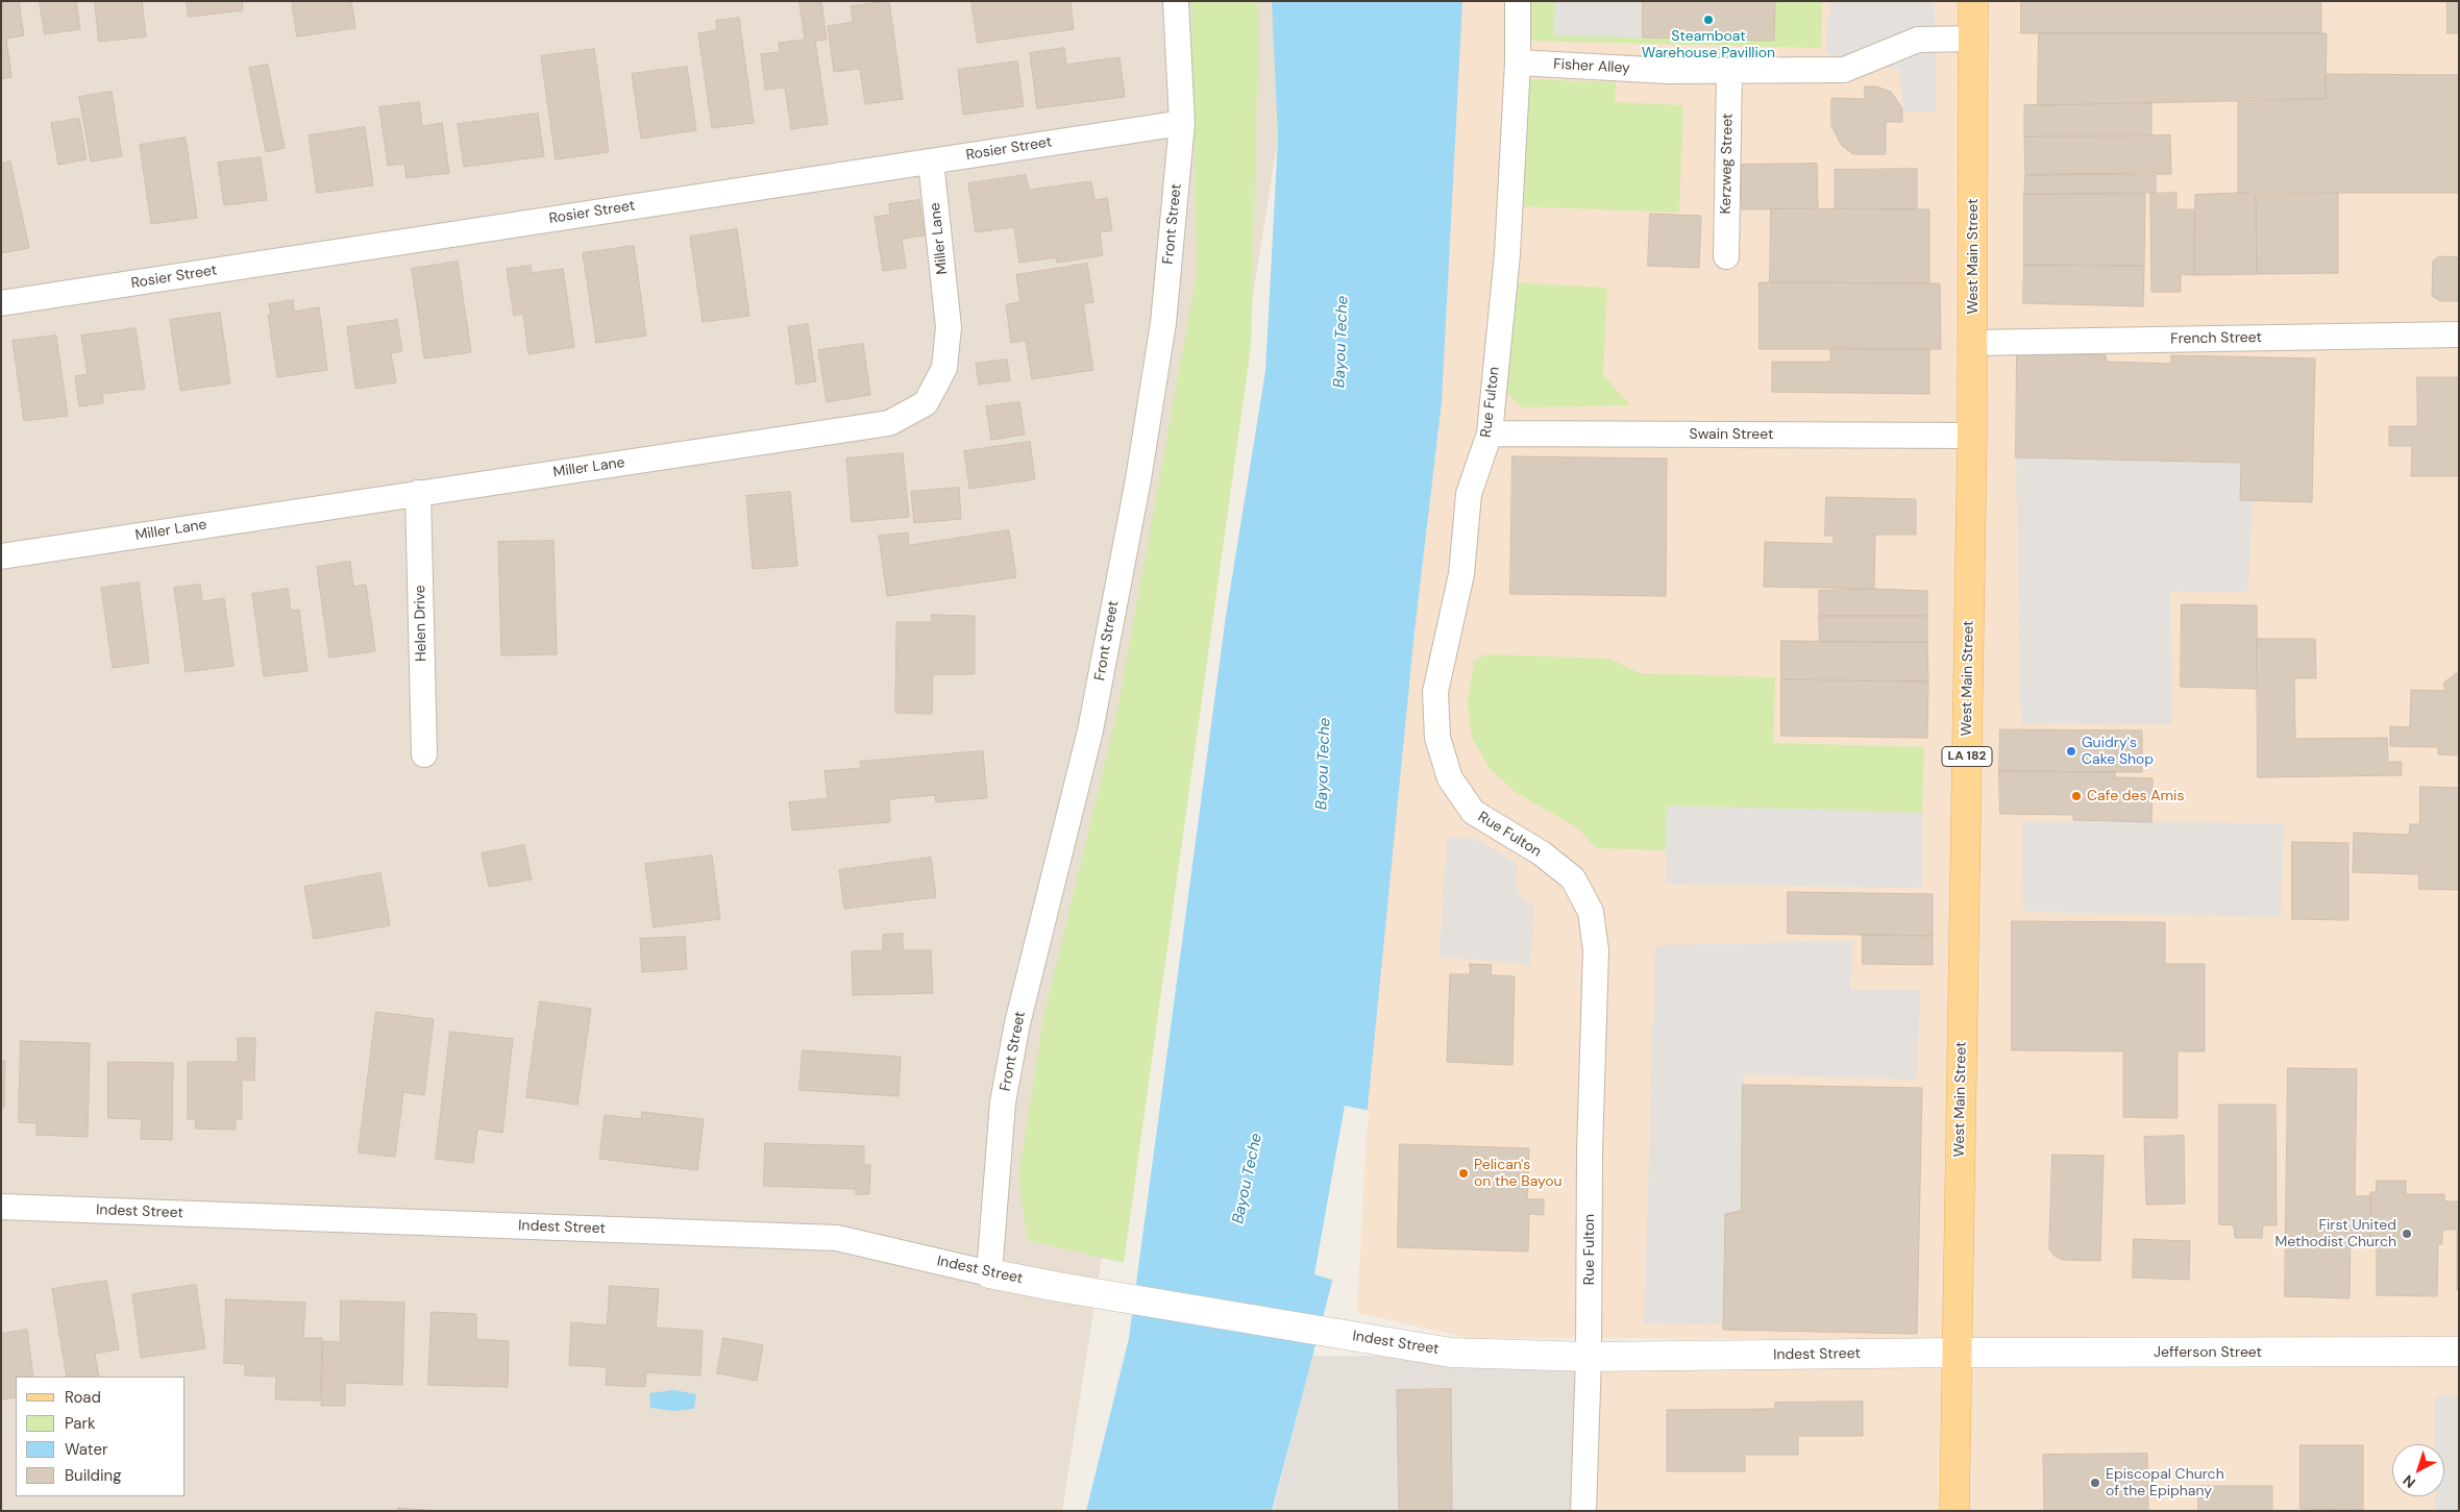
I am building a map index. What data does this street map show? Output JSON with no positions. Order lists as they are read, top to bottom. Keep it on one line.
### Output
{"streets":{"main road":["West Main Street","LA 182"],"street":["Fisher Alley","Rosier Street","Kerzweg Street","Front Street","Miller Lane","French Street","Rue Fulton","Swain Street","Helen Drive","Indest Street","Jefferson Street"]},"crossings":[["Fisher Alley","Kerzweg Street"],["Fisher Alley","West Main Street"],["Fisher Alley","Rue Fulton"],["Rosier Street","Front Street"],["Rosier Street","Miller Lane"],["Front Street","Indest Street"],["Miller Lane","Helen Drive"],["West Main Street","French Street"],["West Main Street","Swain Street"],["West Main Street","Indest Street"],["West Main Street","Jefferson Street"],["Rue Fulton","Swain Street"],["Rue Fulton","Indest Street"],["Indest Street","Jefferson Street"]],"water":["Bayou Teche"],"places":["Steamboat Warehouse Pavillion","Guidry's Cake Shop","Cafe des Amis","Pelican's on the Bayou","First United Methodist Church","Episcopal Church of the Epiphany"],"legend":["Road","Park","Water","Building"],"north":"bottom left"}
